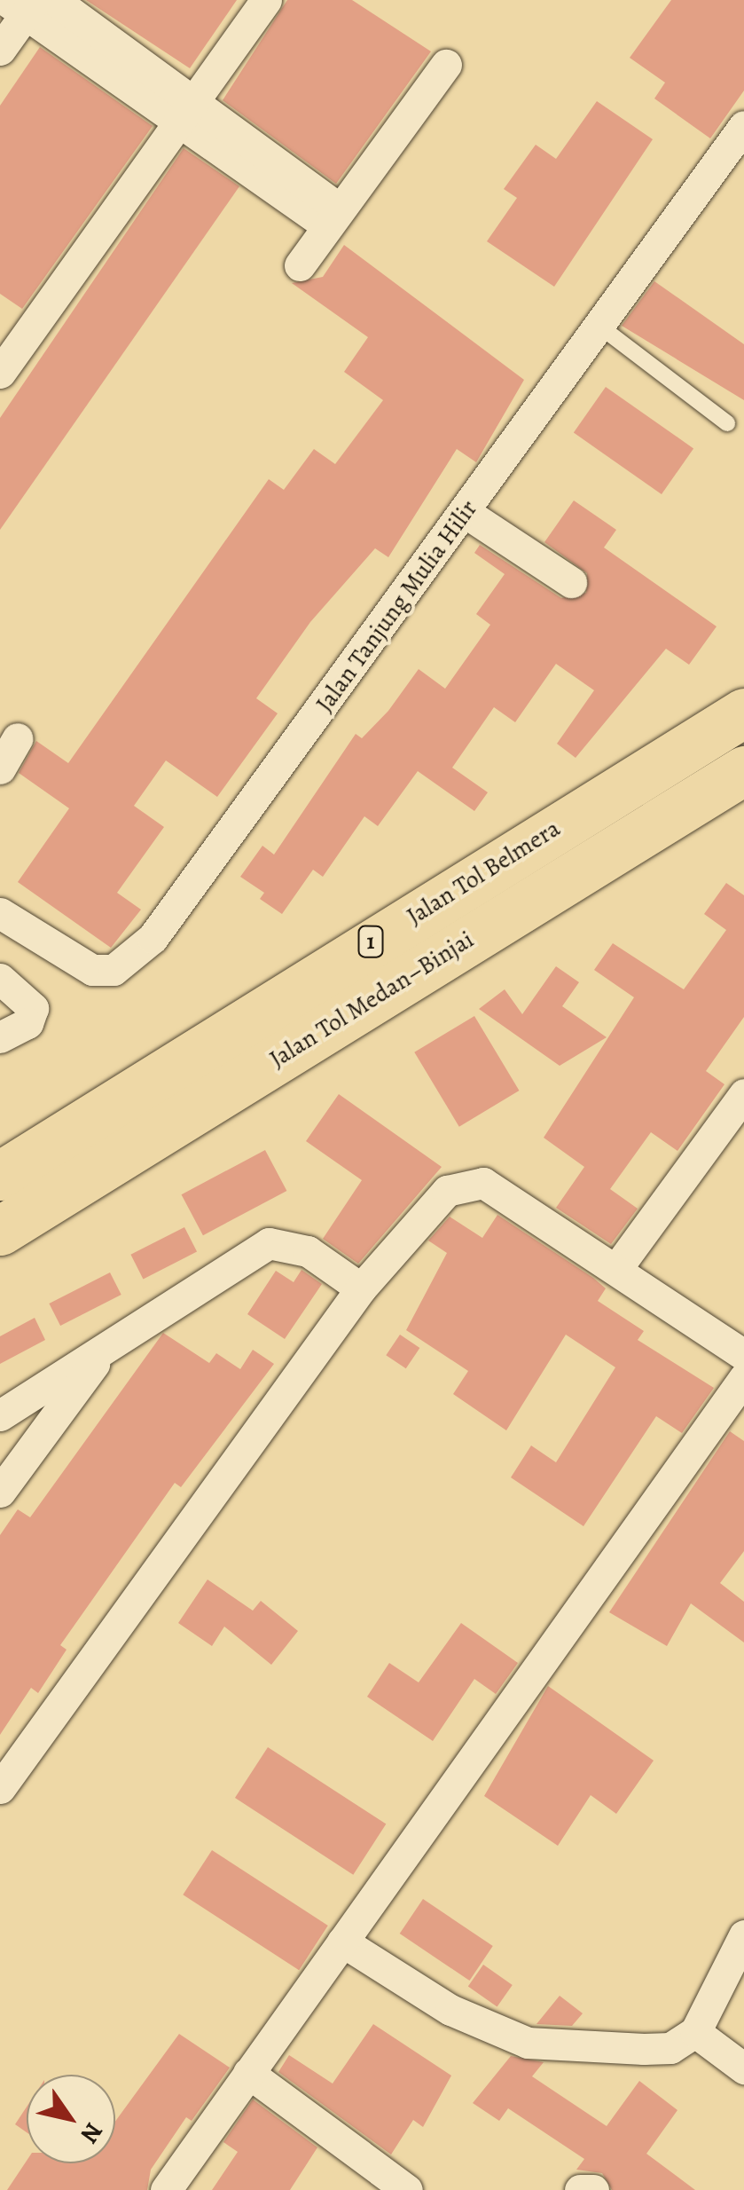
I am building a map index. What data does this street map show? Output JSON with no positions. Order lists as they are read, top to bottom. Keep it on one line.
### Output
{"streets":{"highway":["Jalan Tol Belmera","1","Jalan Tol Medan–Binjai"],"street":["Jalan Tanjung Mulia Hilir"]},"north":"bottom right"}
